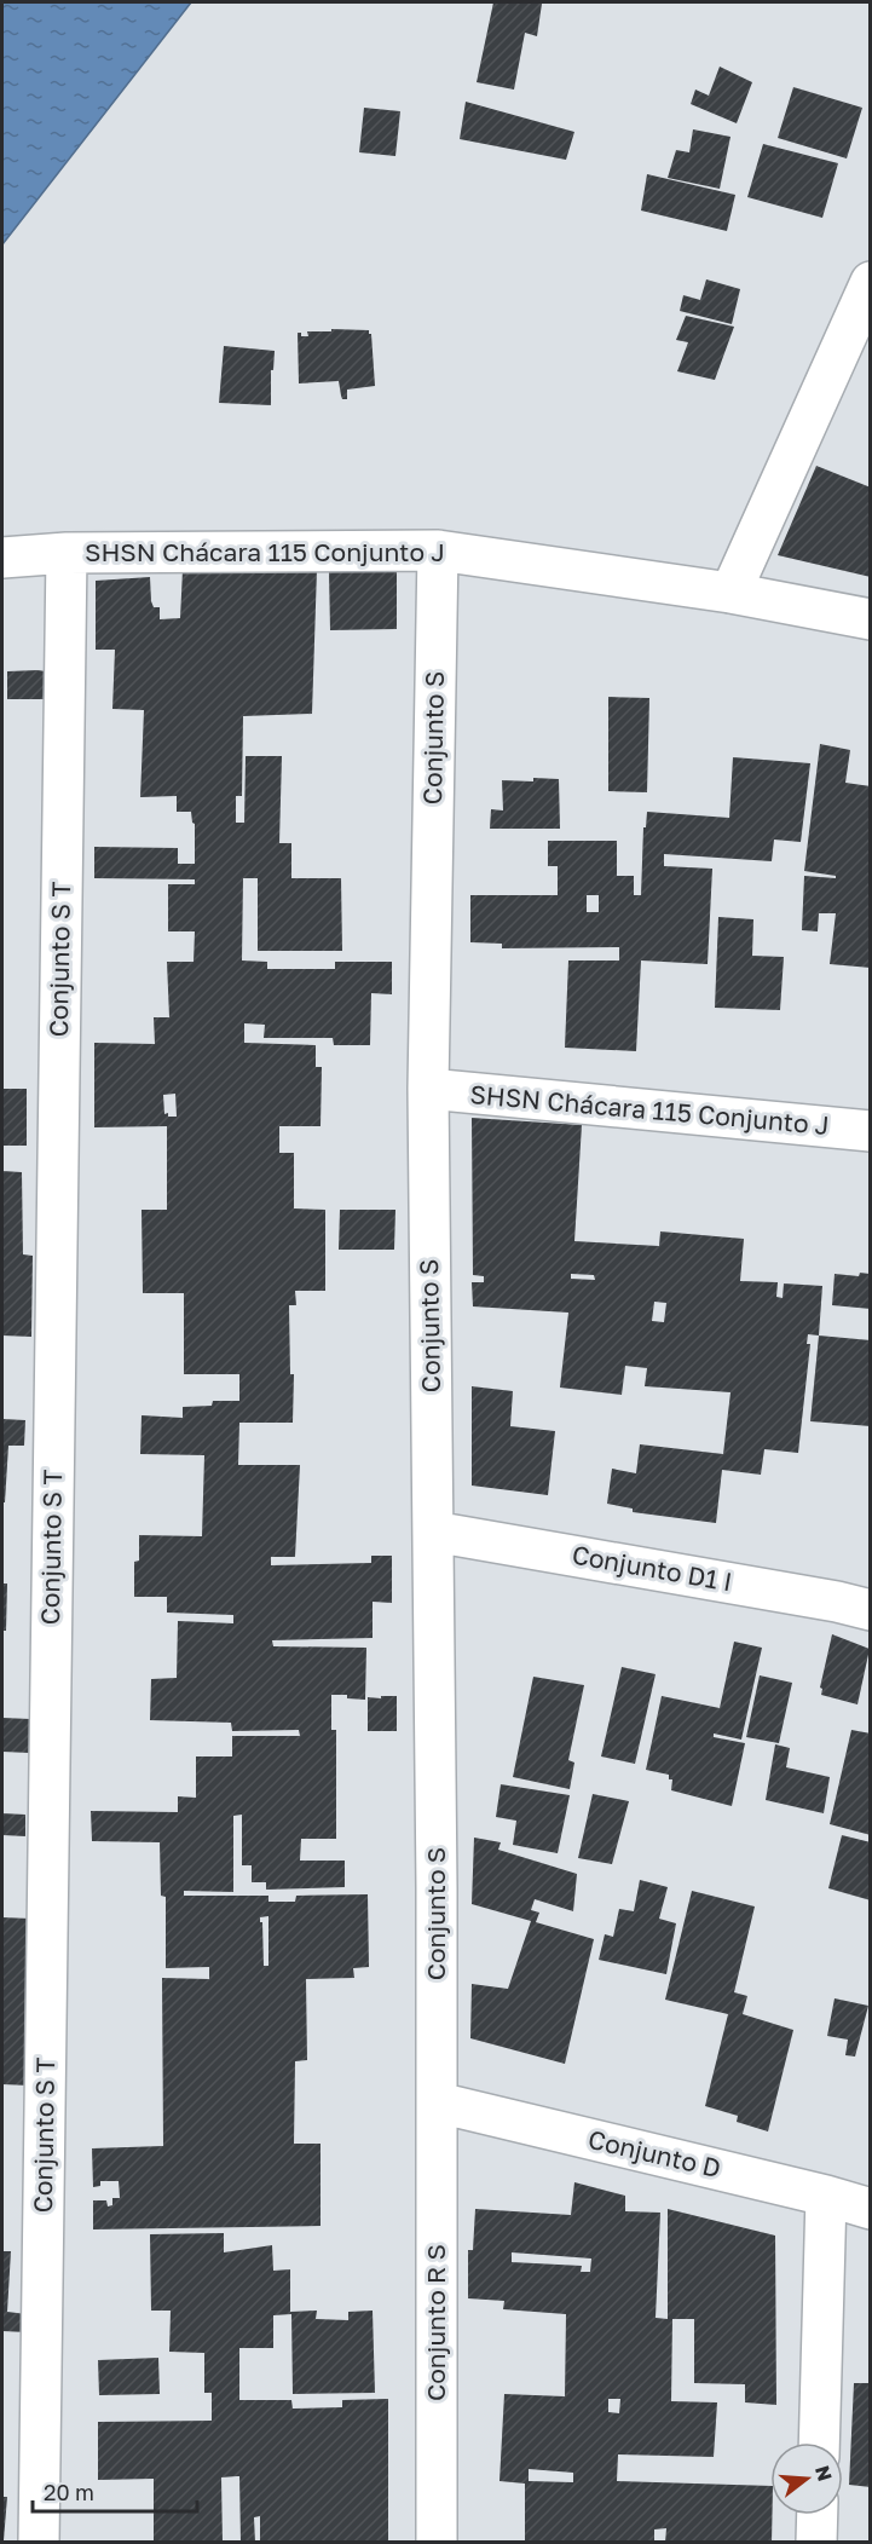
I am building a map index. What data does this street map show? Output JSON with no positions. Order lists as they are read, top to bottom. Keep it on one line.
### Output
{"streets":{"street":["SHSN Chácara 115 Conjunto J","Conjunto S","Conjunto S T","Conjunto D1 I","Conjunto D","Conjunto R S"]},"crossings":[["SHSN Chácara 115 Conjunto J","Conjunto S"],["SHSN Chácara 115 Conjunto J","Conjunto S T"],["Conjunto S","Conjunto D1 I"],["Conjunto S","Conjunto D"],["Conjunto S","Conjunto R S"],["Conjunto D","Conjunto R S"]],"scale_bar":"20 m","north":"right"}
